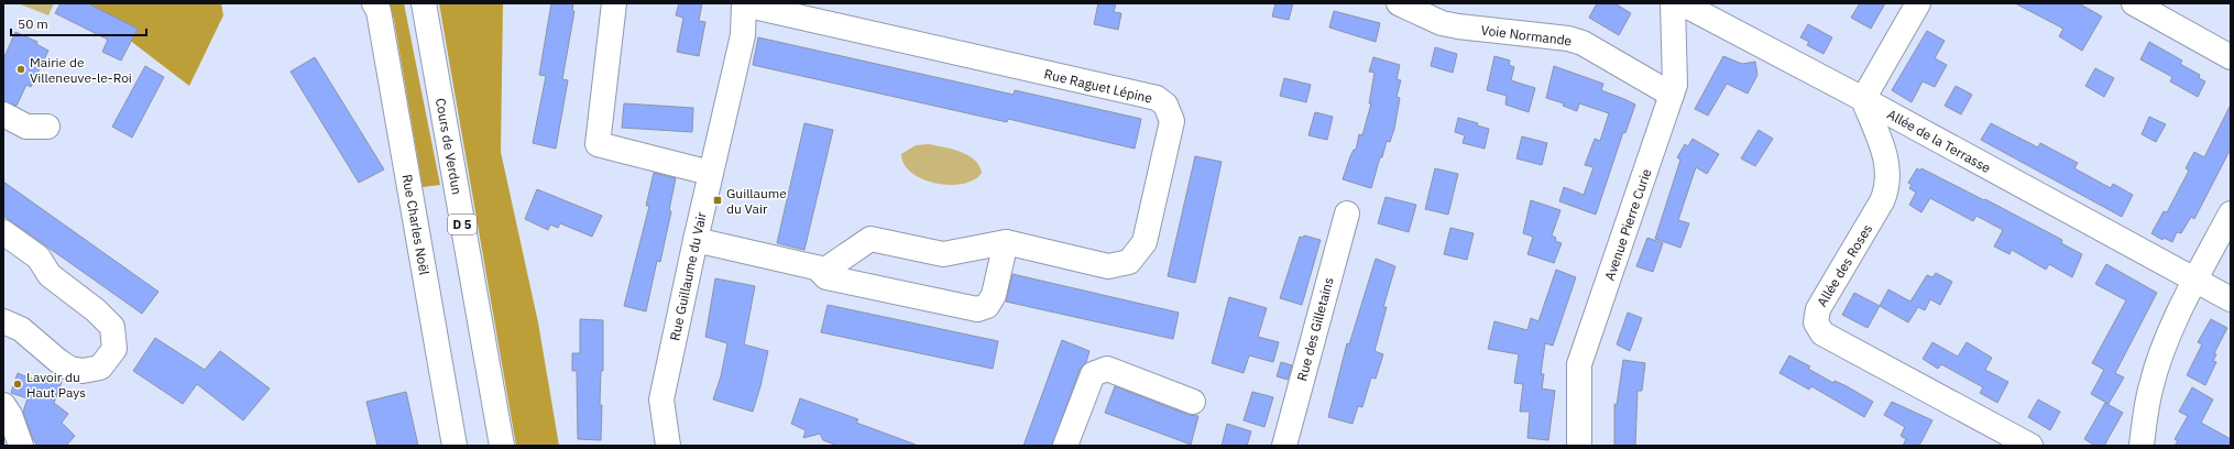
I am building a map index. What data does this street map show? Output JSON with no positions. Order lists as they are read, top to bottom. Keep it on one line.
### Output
{"streets":{"street":["Voie Normande","Rue Raguet Lépine","Allée de la Terrasse","Cours de Verdun","Rue Charles Noël","D 5","Avenue Pierre Curie","Allée des Roses","Rue Guillaume du Vair","Rue des Gilletains"]},"crossings":[["Voie Normande","Avenue Pierre Curie"],["Rue Raguet Lépine","Rue Guillaume du Vair"],["Allée de la Terrasse","Allée des Roses"]],"places":{"other":["Mairie de Villeneuve-le-Roi","Lavoir du Haut Pays"],"transit":["Guillaume du Vair"]},"scale_bar":"50 m"}
